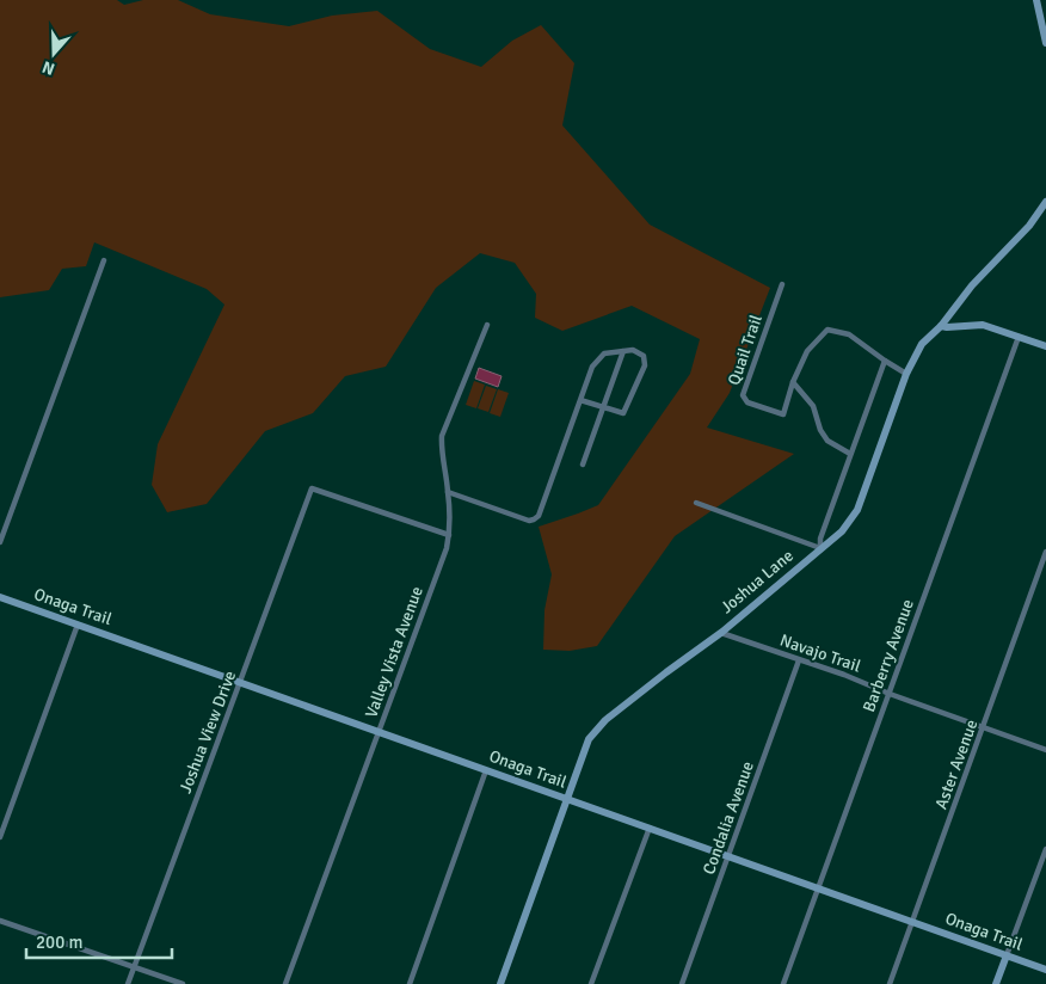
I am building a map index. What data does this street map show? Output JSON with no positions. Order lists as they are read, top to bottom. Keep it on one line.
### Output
{"streets":{"street":["Quail Trail","Joshua Lane","Onaga Trail","Valley Vista Avenue","Navajo Trail","Barberry Avenue","Joshua View Drive","Aster Avenue","Condalia Avenue"]},"crossings":[["Joshua Lane","Onaga Trail"],["Joshua Lane","Navajo Trail"],["Onaga Trail","Valley Vista Avenue"],["Onaga Trail","Barberry Avenue"],["Onaga Trail","Joshua View Drive"],["Onaga Trail","Aster Avenue"],["Onaga Trail","Condalia Avenue"],["Valley Vista Avenue","Joshua View Drive"],["Navajo Trail","Barberry Avenue"],["Navajo Trail","Aster Avenue"],["Navajo Trail","Condalia Avenue"]],"scale_bar":"200 m","north":"bottom"}
